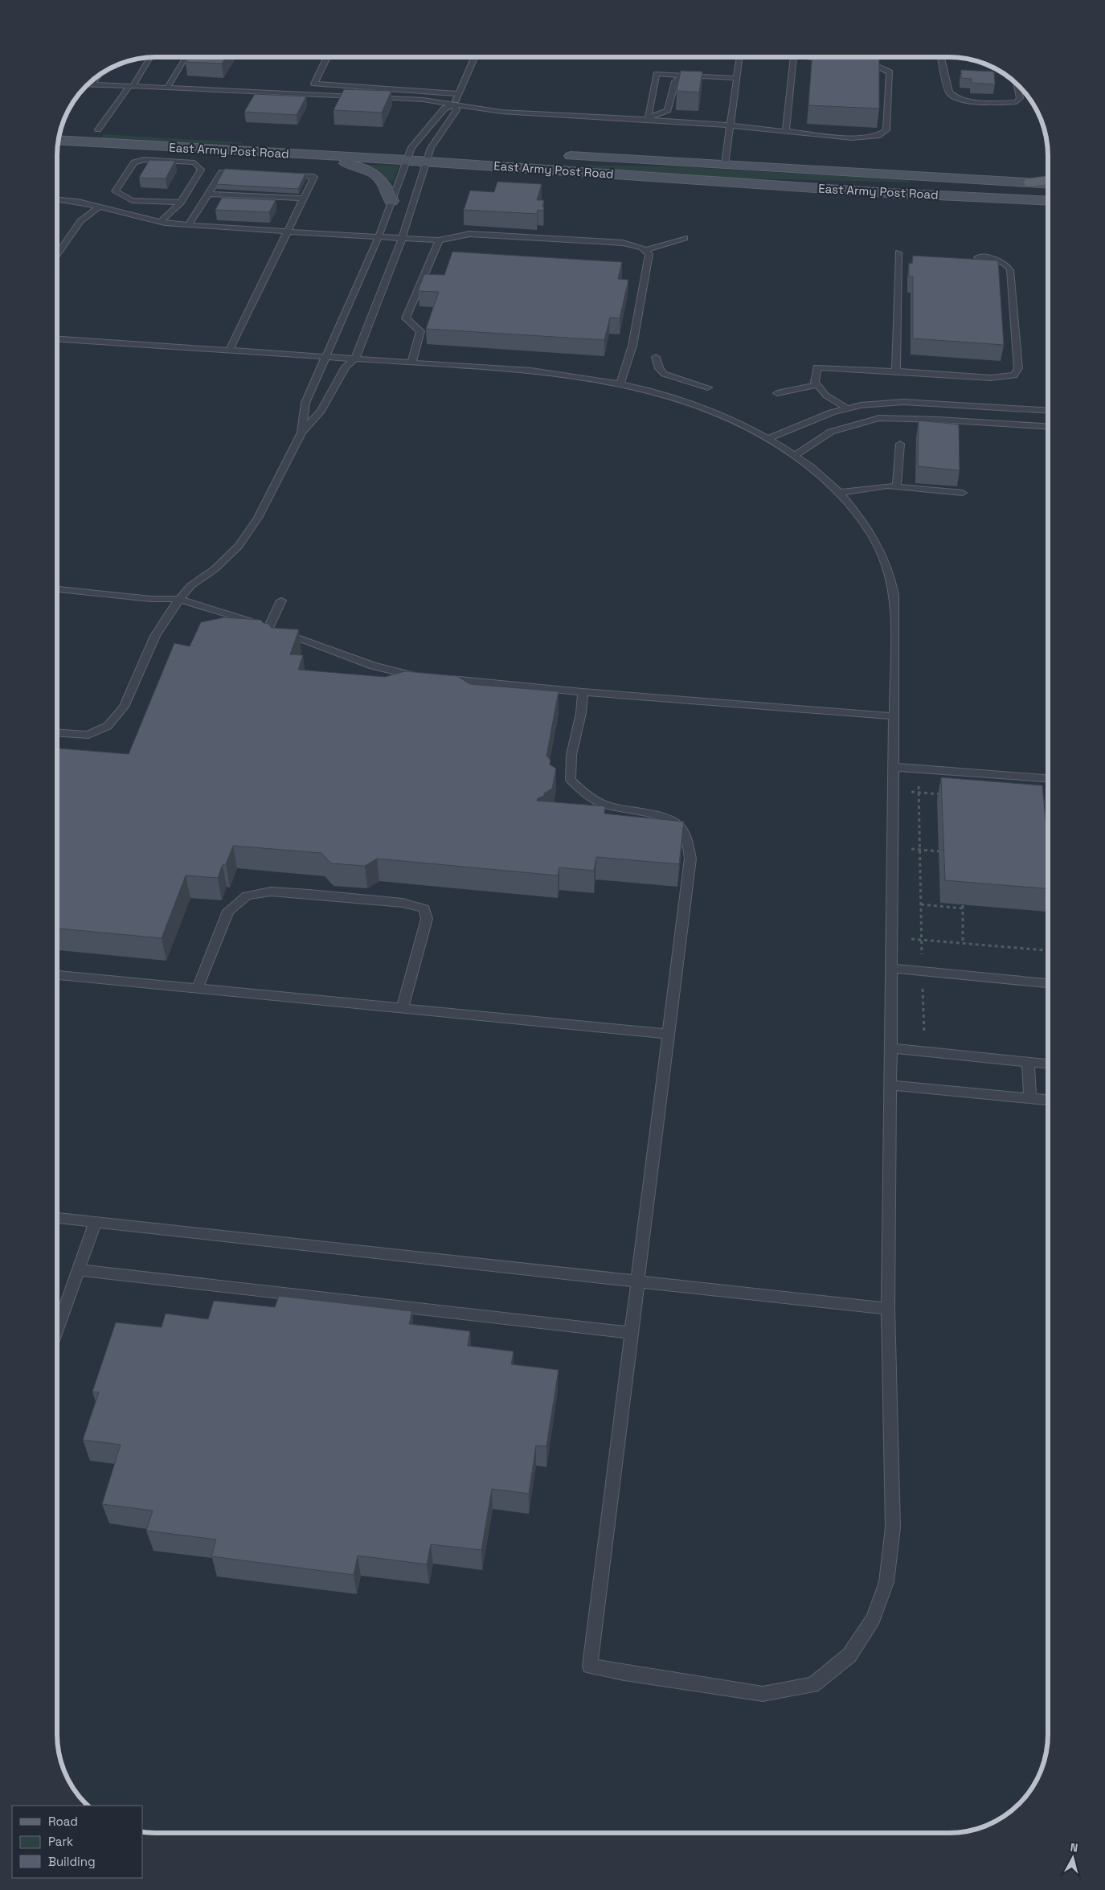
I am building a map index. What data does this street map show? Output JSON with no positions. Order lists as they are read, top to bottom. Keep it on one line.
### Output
{"streets":{"main road":["East Army Post Road"]},"legend":["Road","Park","Building"],"north":"top"}
